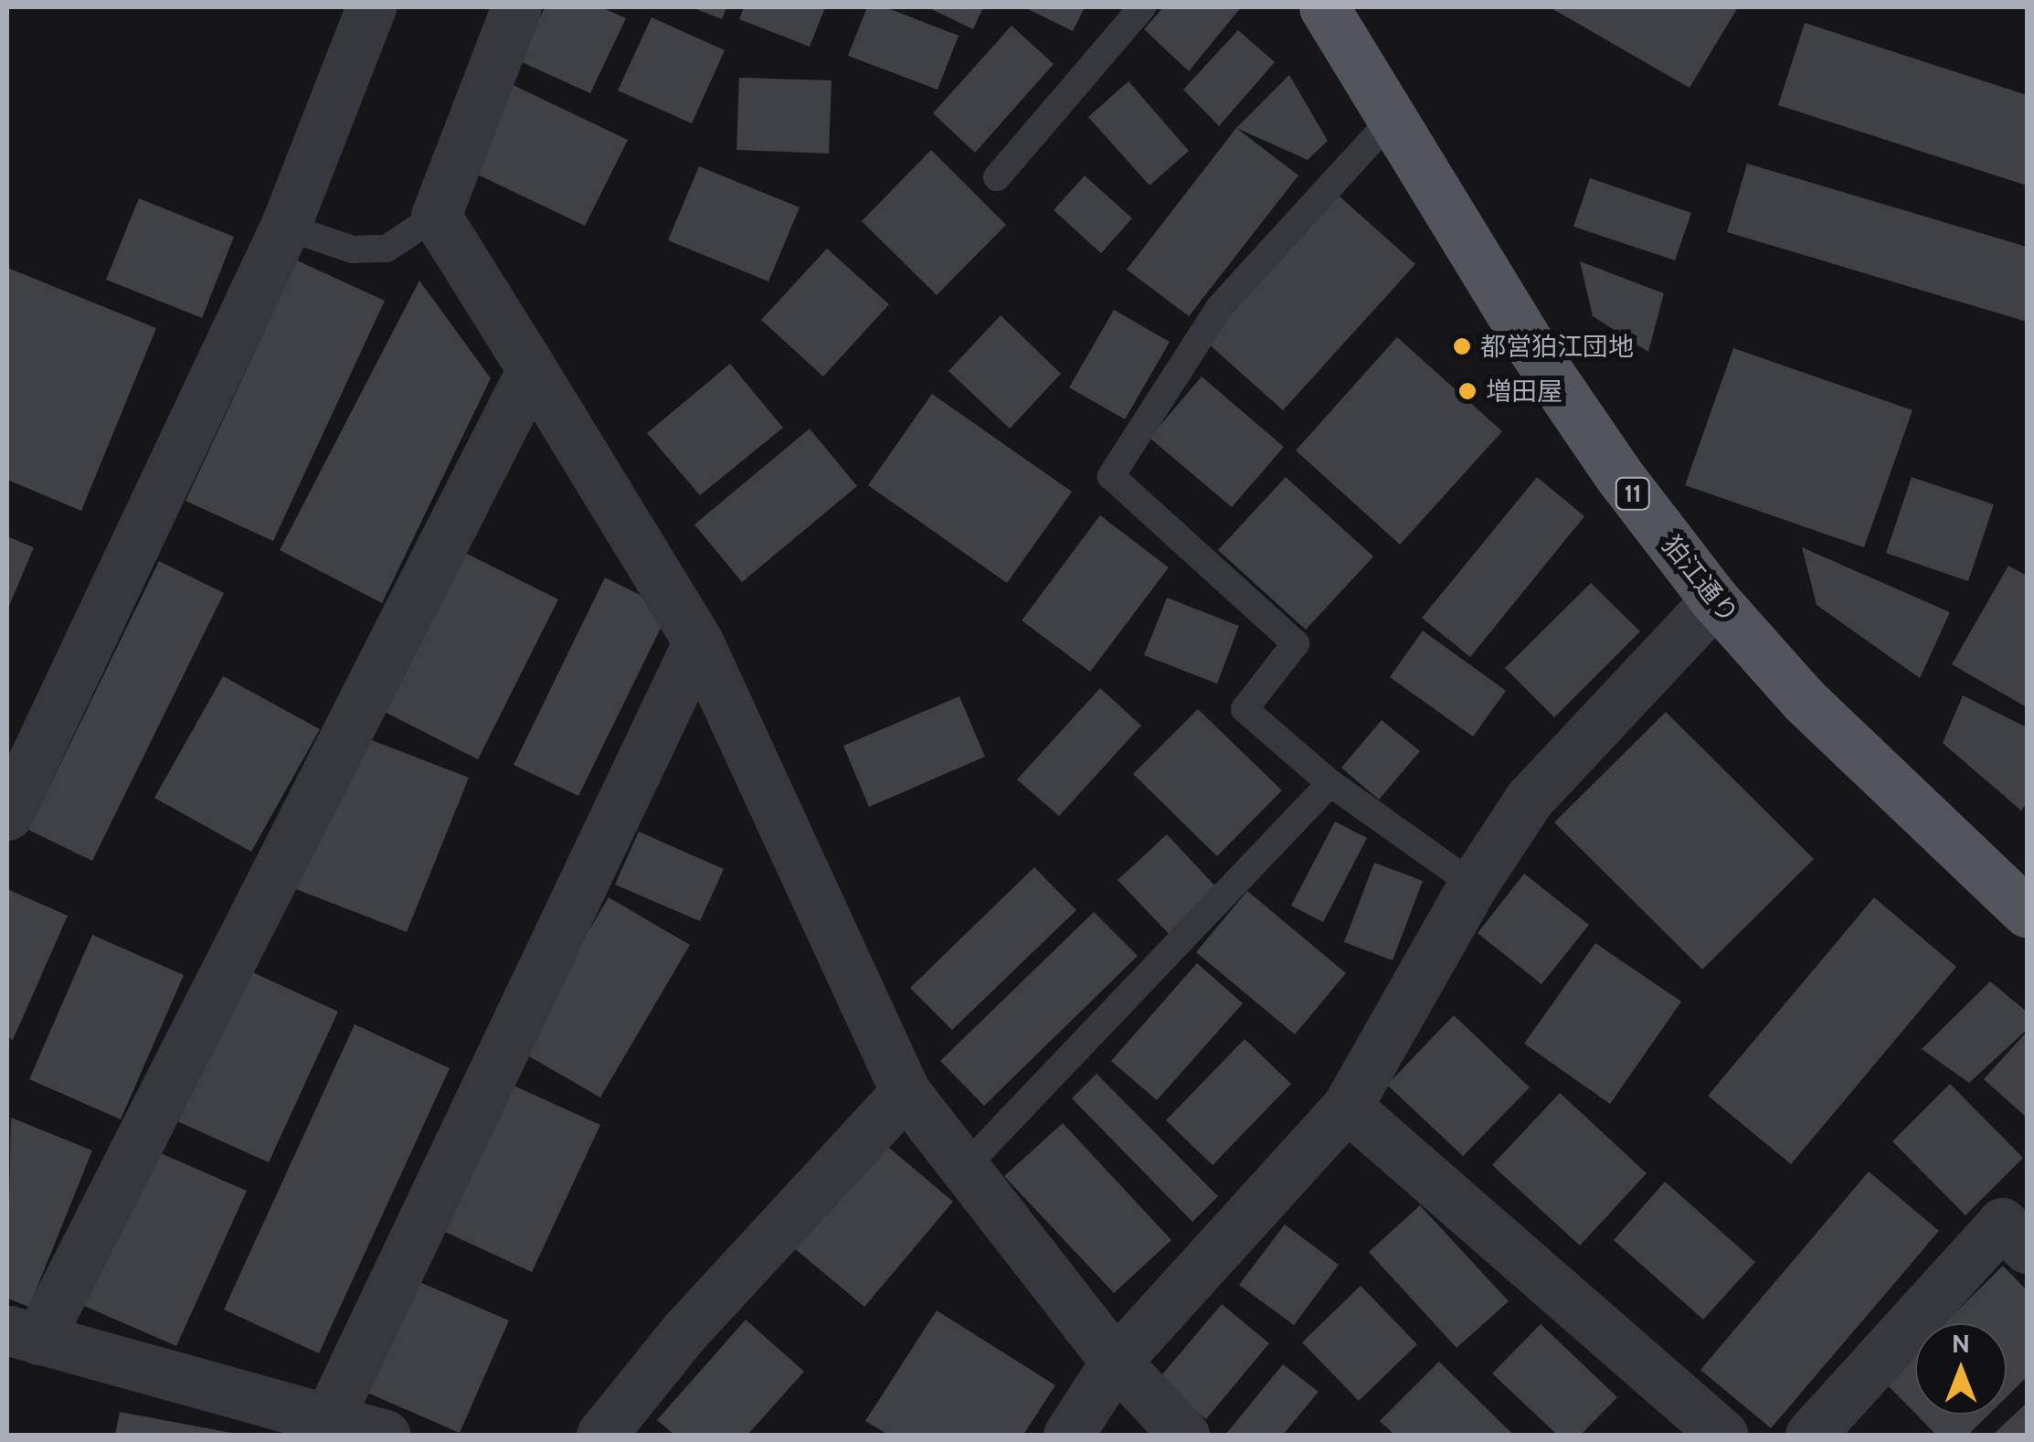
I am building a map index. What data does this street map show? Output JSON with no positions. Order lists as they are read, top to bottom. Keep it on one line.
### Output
{"streets":{"main road":["11","狛江通り"]},"places":["都営狛江団地","増田屋"],"north":"top"}
